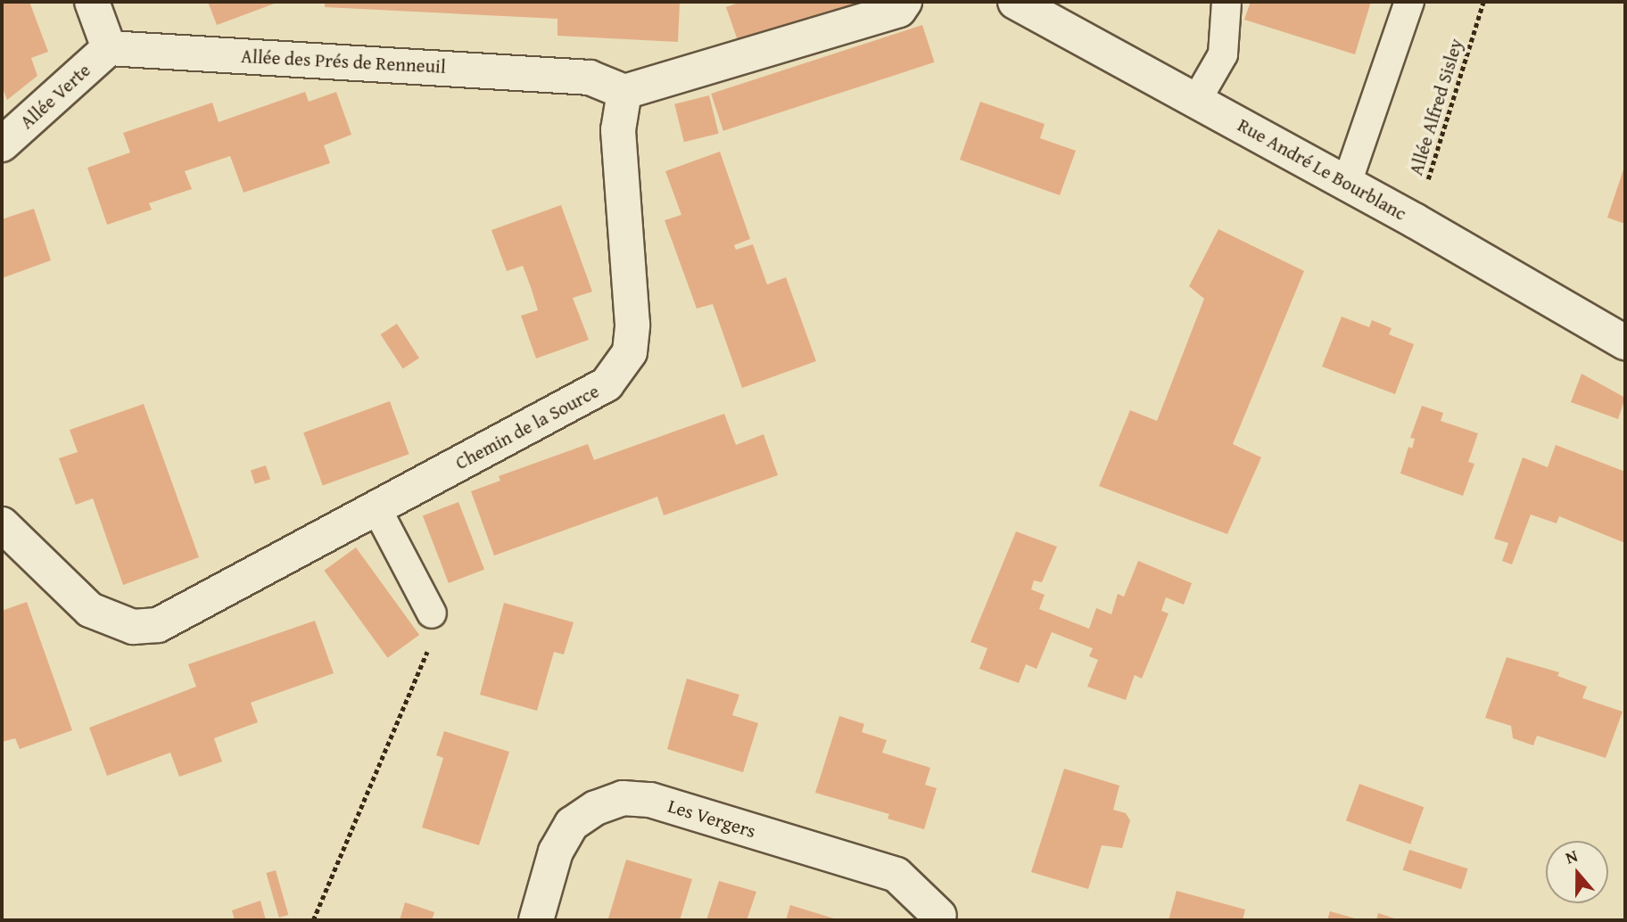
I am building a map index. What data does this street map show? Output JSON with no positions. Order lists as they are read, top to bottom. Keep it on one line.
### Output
{"streets":{"street":["Allée des Prés de Renneuil","Allée Verte","Rue André Le Bourblanc","Chemin de la Source","Les Vergers"],"path":["Allée Alfred Sisley"]},"crossings":[["Allée des Prés de Renneuil","Allée Verte"],["Allée des Prés de Renneuil","Chemin de la Source"],["Allée Alfred Sisley","Rue André Le Bourblanc"]],"north":"top"}
